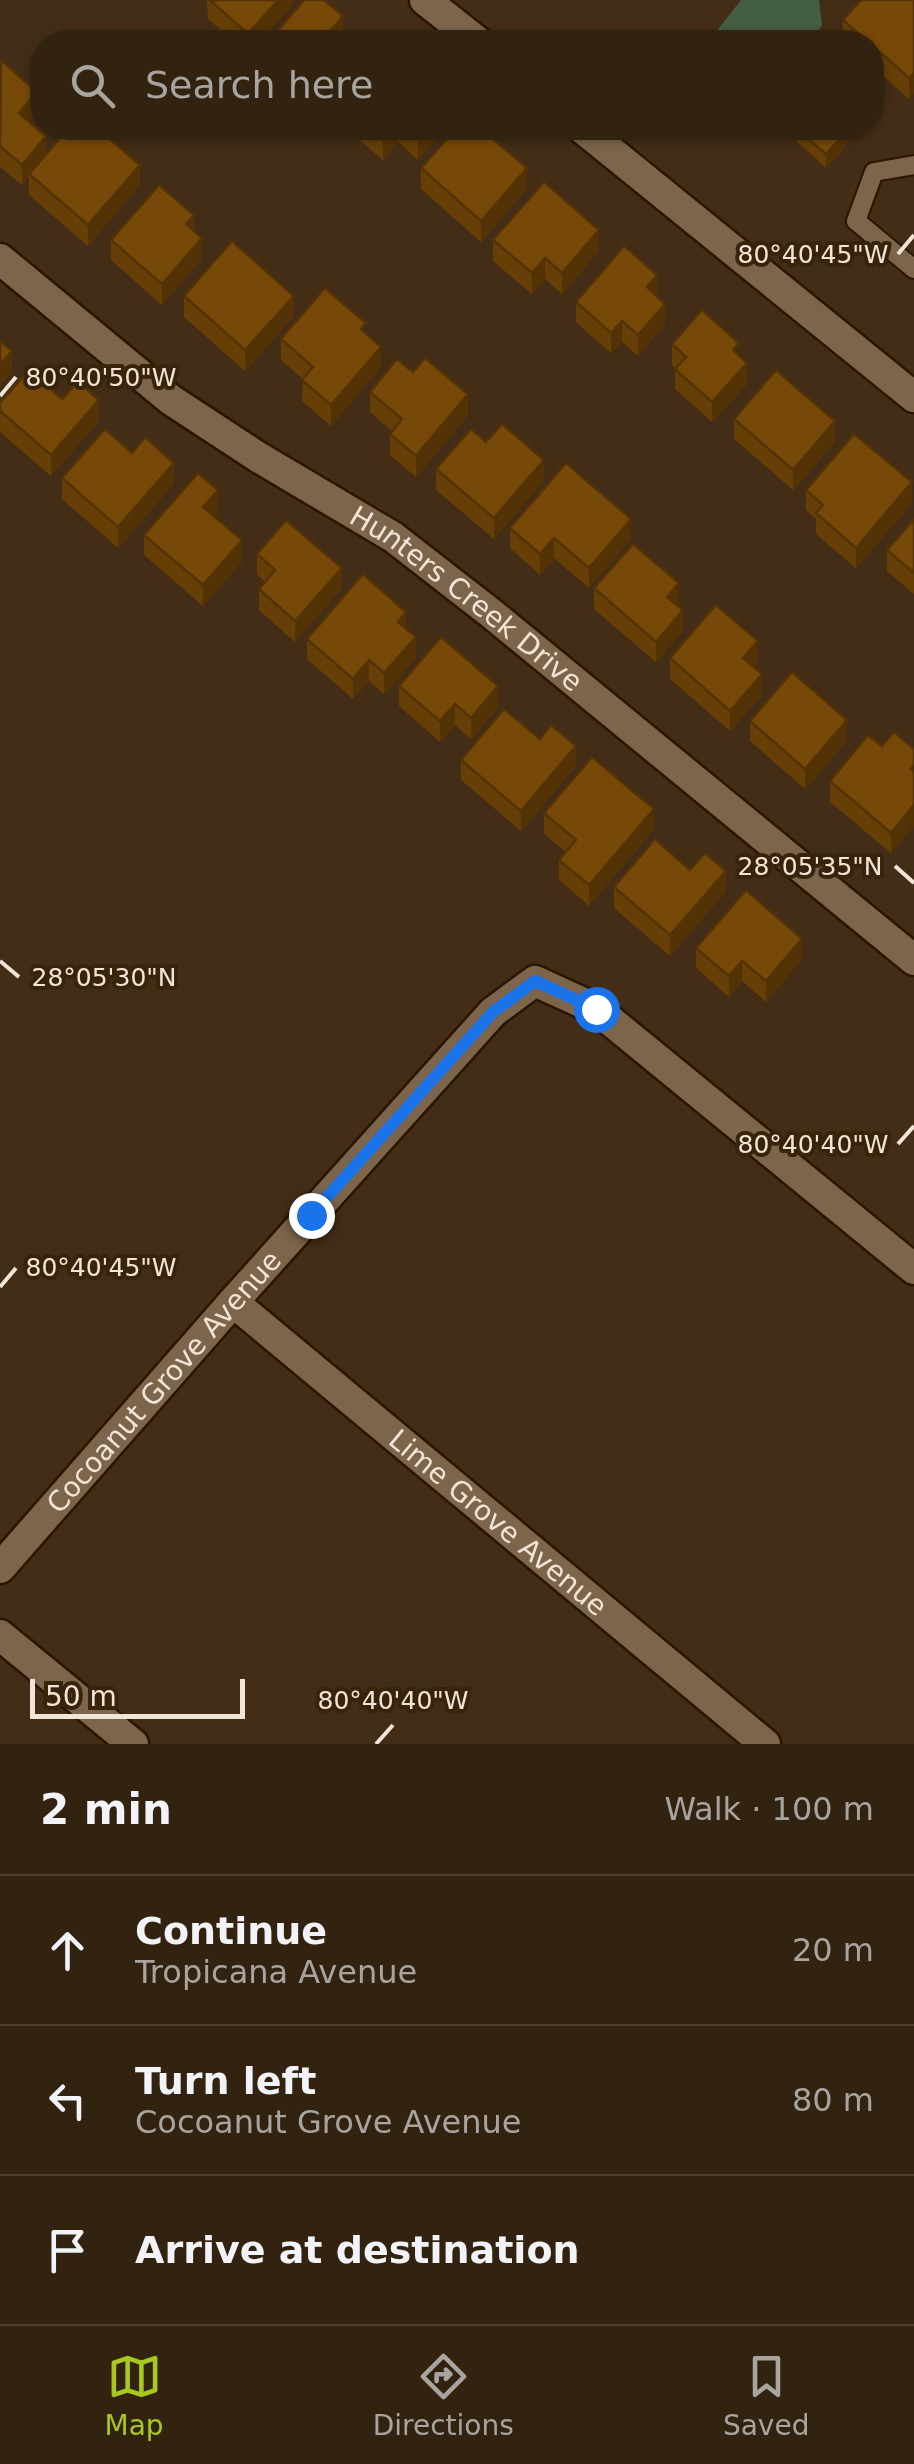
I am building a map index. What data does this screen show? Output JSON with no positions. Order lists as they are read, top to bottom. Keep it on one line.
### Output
{"streets":{"street":["Hunters Creek Drive","Cocoanut Grove Avenue","Lime Grove Avenue"]},"crossings":[["Cocoanut Grove Avenue","Lime Grove Avenue"]],"scale_bar":"50 m","page":{"search":"Search here","scale":"50 m","heading":["2 min","Walk · 100 m"],"list":[["Continue","Tropicana Avenue","20 m"],["Turn left","Cocoanut Grove Avenue","80 m"],"Arrive at destination"],"nav":["Map","Directions","Saved"]},"coordinates":["80°40'45\"W","80°40'50\"W","28°05'35\"N","28°05'30\"N","80°40'40\"W"]}
